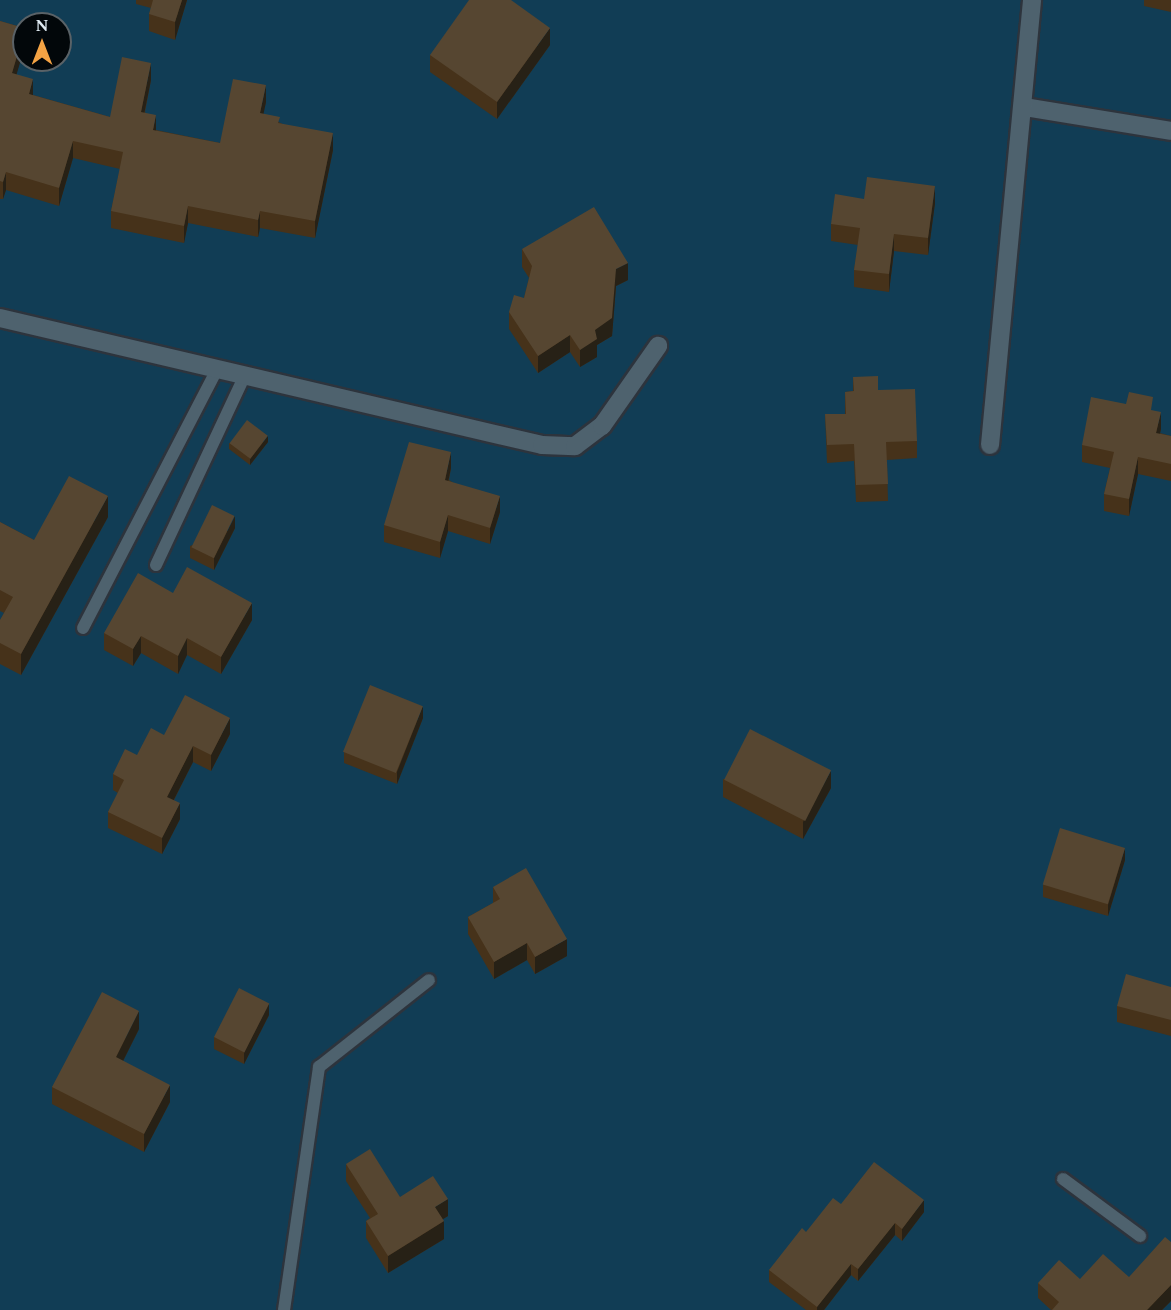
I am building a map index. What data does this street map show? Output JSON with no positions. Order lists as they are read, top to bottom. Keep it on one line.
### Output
{"north":"top"}
